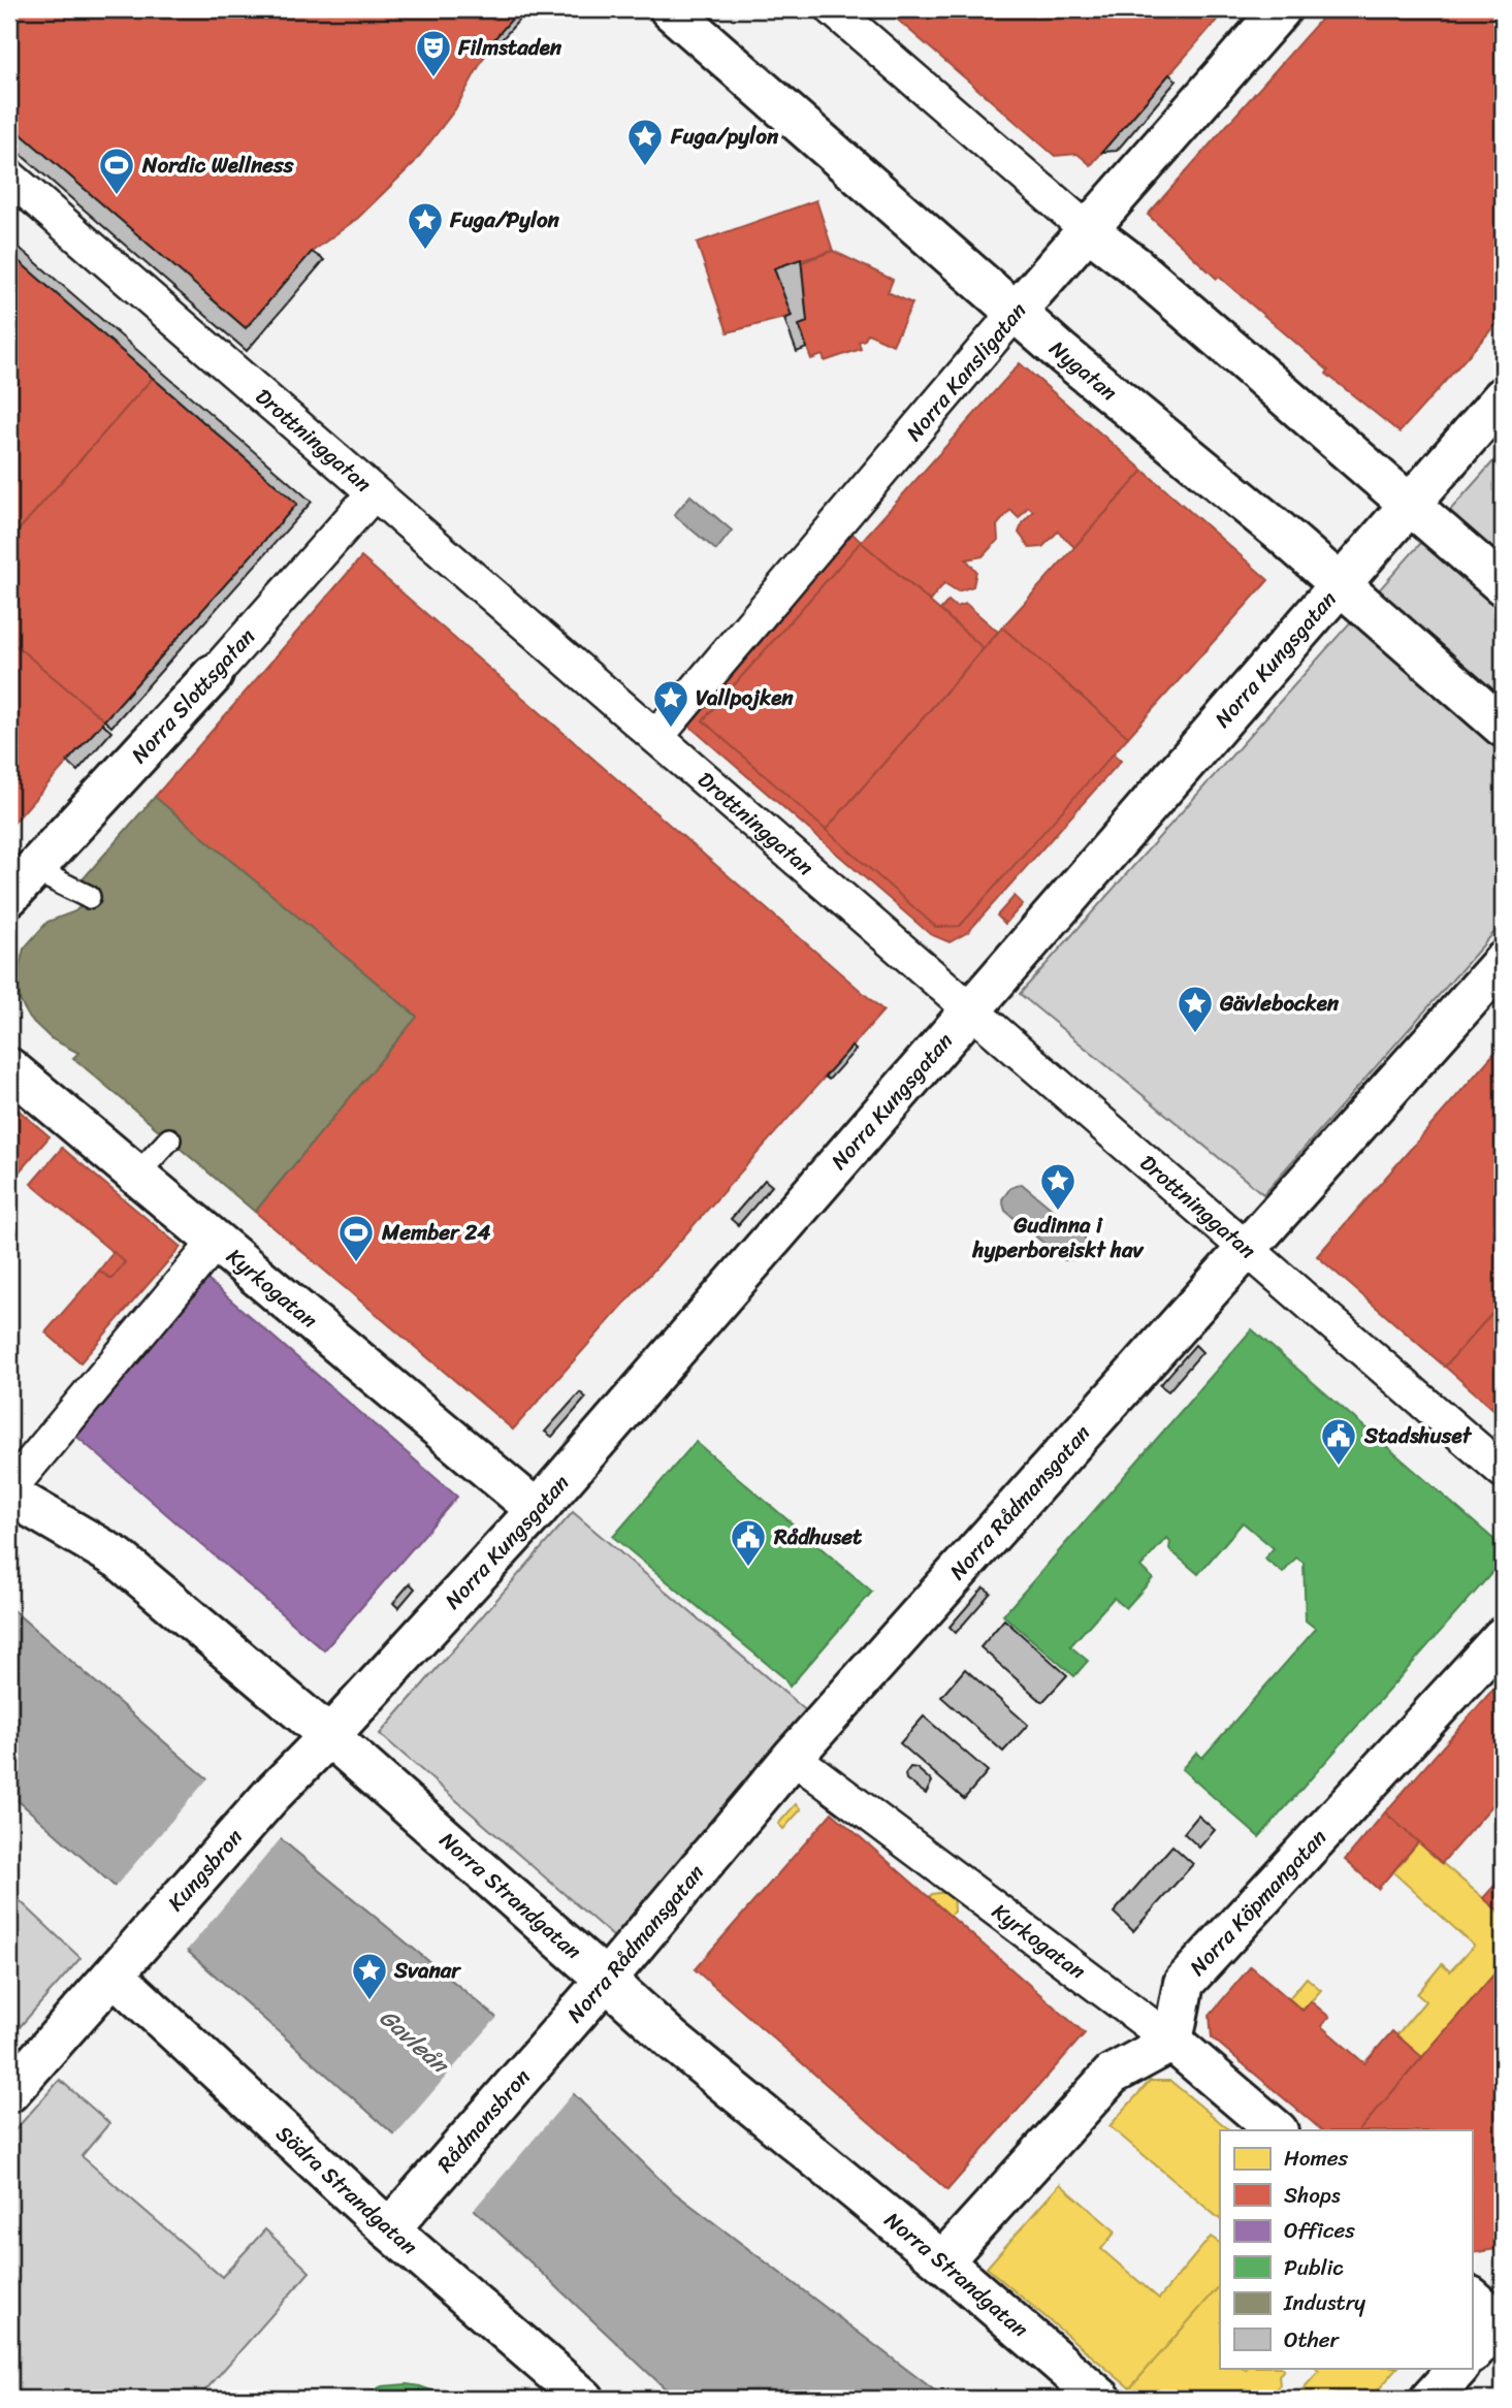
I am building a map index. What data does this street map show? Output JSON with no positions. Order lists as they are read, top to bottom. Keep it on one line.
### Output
{"streets":{"street":["Nygatan","Norra Kansligatan","Drottninggatan","Norra Kungsgatan","Norra Slottsgatan","Kyrkogatan","Norra Rådmansgatan","Kungsbron","Norra Strandgatan","Norra Köpmangatan","Rådmansbron","Södra Strandgatan"]},"crossings":[["Nygatan","Norra Kansligatan"],["Nygatan","Norra Kungsgatan"],["Norra Kansligatan","Drottninggatan"],["Drottninggatan","Norra Kungsgatan"],["Drottninggatan","Norra Slottsgatan"],["Drottninggatan","Norra Rådmansgatan"],["Norra Kungsgatan","Kyrkogatan"],["Norra Kungsgatan","Kungsbron"],["Norra Kungsgatan","Norra Strandgatan"],["Kyrkogatan","Norra Rådmansgatan"],["Kyrkogatan","Norra Köpmangatan"],["Norra Rådmansgatan","Norra Strandgatan"],["Norra Rådmansgatan","Rådmansbron"],["Kungsbron","Södra Strandgatan"],["Rådmansbron","Södra Strandgatan"]],"water":["Gavleån"],"places":{"theatre":["Filmstaden"],"place":["Fuga/pylon","Fuga/Pylon","Vallpojken","Gävlebocken","Gudinna i hyperboreiskt hav","Svanar"],"sports":["Nordic Wellness","Member 24"],"public building":["Stadshuset","Rådhuset"]},"legend":["Homes","Shops","Offices","Public","Industry","Other"]}
